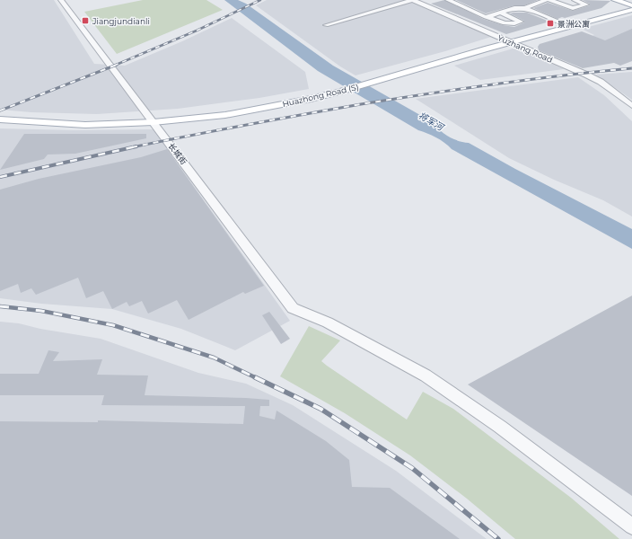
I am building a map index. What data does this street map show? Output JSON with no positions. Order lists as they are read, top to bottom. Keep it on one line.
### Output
{"streets":{"main road":["Huazhong Road (S)"],"street":["Yuzhang Road","长城街"]},"crossings":[["Yuzhang Road","Huazhong Road (S)"],["Huazhong Road (S)","长城街"]],"water":["将军河"],"places":{"transit":["Jiangjundianli","景洲公寓"]}}
